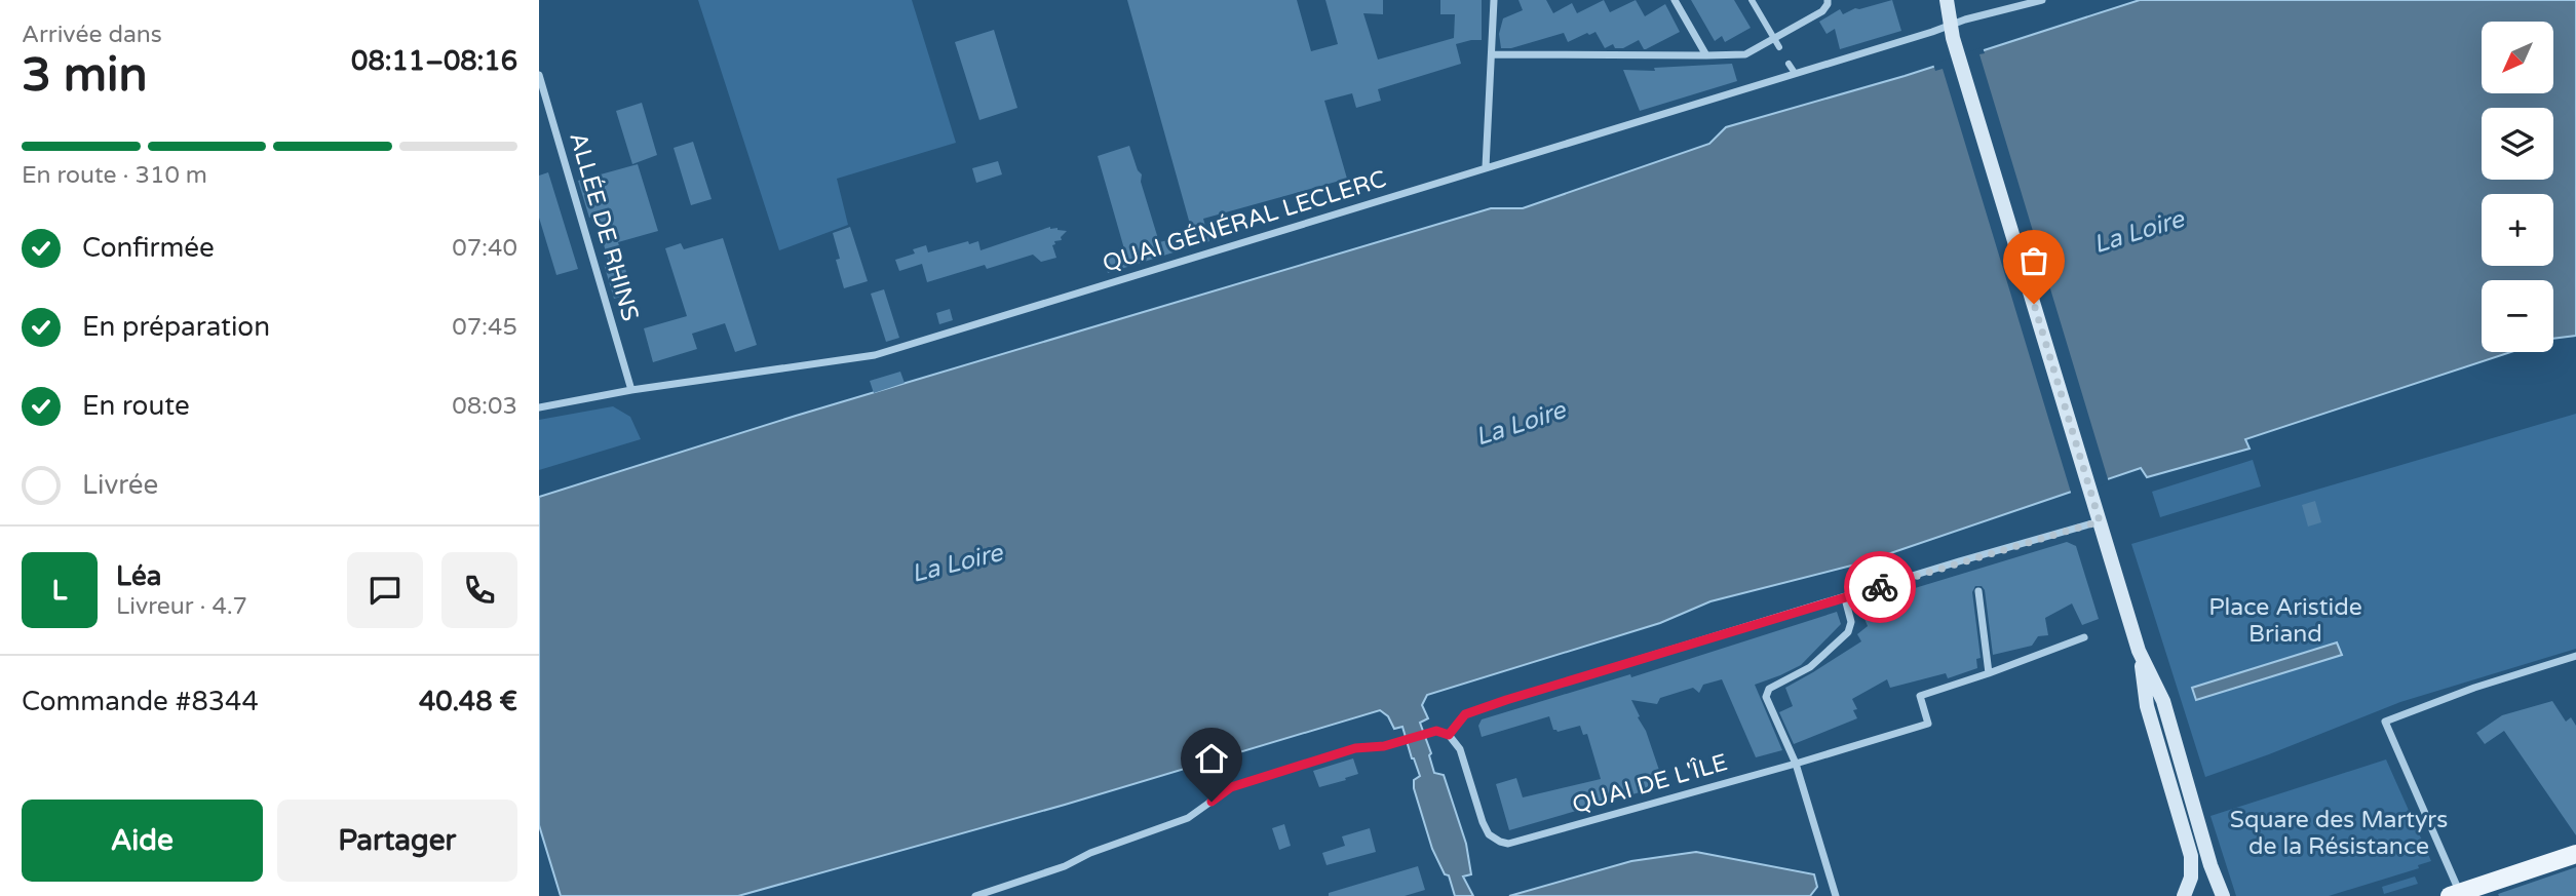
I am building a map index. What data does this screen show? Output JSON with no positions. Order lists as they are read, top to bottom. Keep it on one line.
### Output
{"streets":{"street":["QUAI GÉNÉRAL LECLERC","ALLÉE DE RHINS","QUAI DE L'ÎLE"]},"crossings":[["QUAI GÉNÉRAL LECLERC","ALLÉE DE RHINS"]],"water":["La Loire"],"parks":["Place Aristide Briand","Square des Martyrs de la Résistance"],"north":"bottom left","page":{"heading":["3 min","Arrivée dans","08:11–08:16"],"panel":["Léa","Livreur · 4.7","Commande #8344","40.48 €"],"map_buttons":["+","−"],"bar":"En route · 310 m","list":[["Confirmée","07:40"],["En préparation","07:45"],["En route","08:03"],"Livrée"],"round":"L","buttons":["Aide","Partager"]}}
